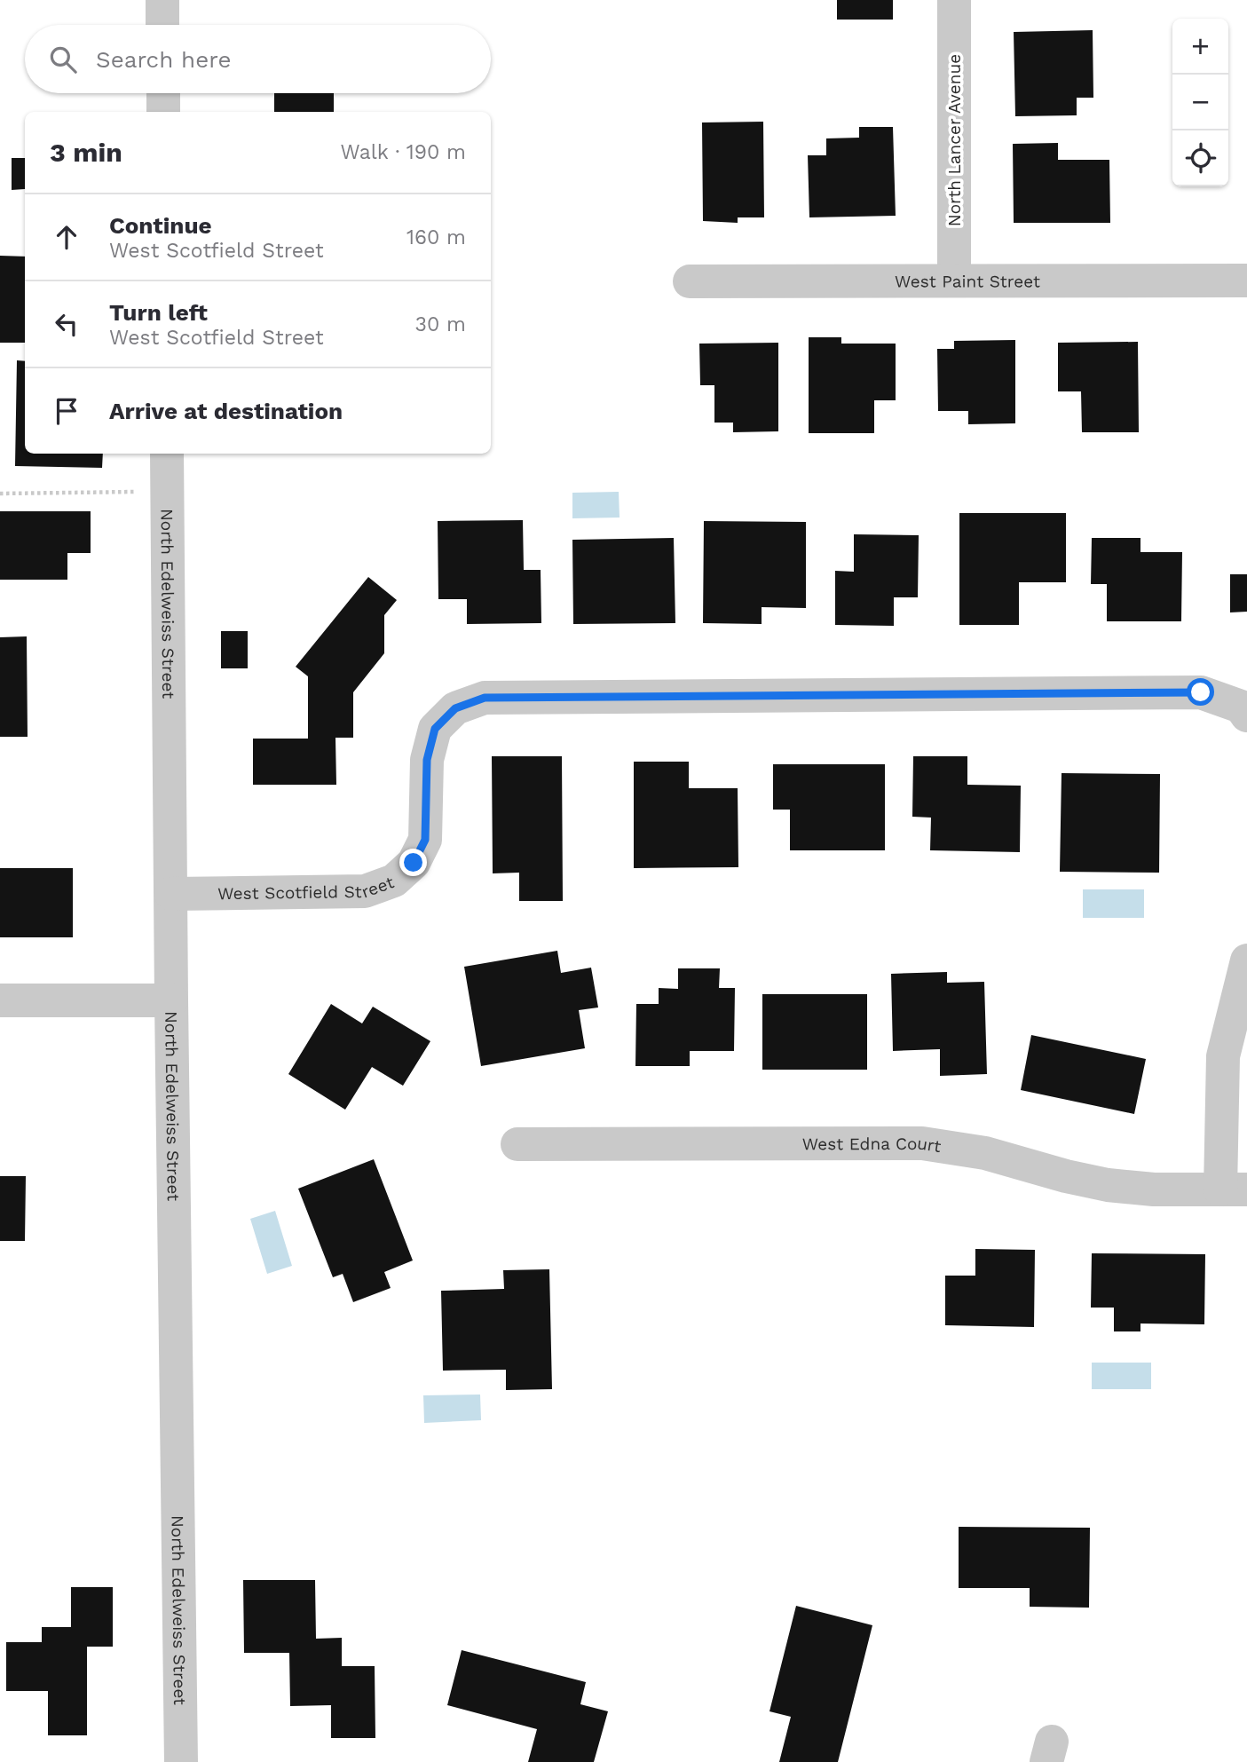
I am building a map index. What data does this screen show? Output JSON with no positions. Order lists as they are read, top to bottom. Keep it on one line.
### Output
{"streets":{"street":["North Lancer Avenue","West Paint Street","North Edelweiss Street","West Scotfield Street","West Edna Court"]},"crossings":[["North Lancer Avenue","West Paint Street"],["North Edelweiss Street","West Scotfield Street"]],"page":{"map_buttons":["+","−"],"search":"Search here","heading":["3 min","Walk · 190 m"],"list":[["Continue","West Scotfield Street","160 m"],["Turn left","West Scotfield Street","30 m"],"Arrive at destination"]}}
